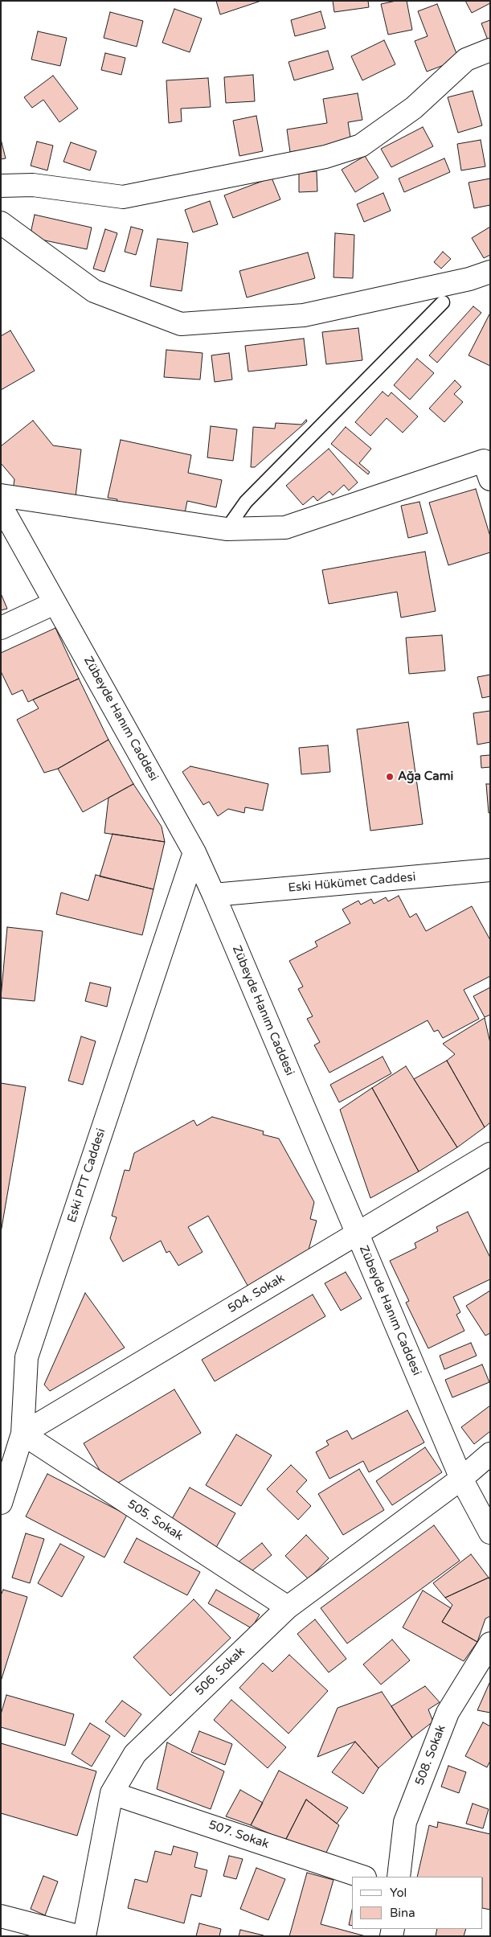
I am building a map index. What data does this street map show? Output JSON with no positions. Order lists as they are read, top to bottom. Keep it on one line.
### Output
{"streets":{"street":["Zübeyde Hanım Caddesi","Eski Hükümet Caddesi","Eski PTT Caddesi","504. Sokak","505. Sokak","506. Sokak","508. Sokak","507. Sokak"]},"crossings":[["Zübeyde Hanım Caddesi","Eski Hükümet Caddesi"],["Zübeyde Hanım Caddesi","Eski PTT Caddesi"],["Zübeyde Hanım Caddesi","504. Sokak"],["Zübeyde Hanım Caddesi","506. Sokak"],["Eski PTT Caddesi","504. Sokak"],["Eski PTT Caddesi","505. Sokak"],["504. Sokak","505. Sokak"],["505. Sokak","506. Sokak"],["506. Sokak","507. Sokak"]],"places":["Ağa Cami"],"legend":["Yol","Bina"]}
